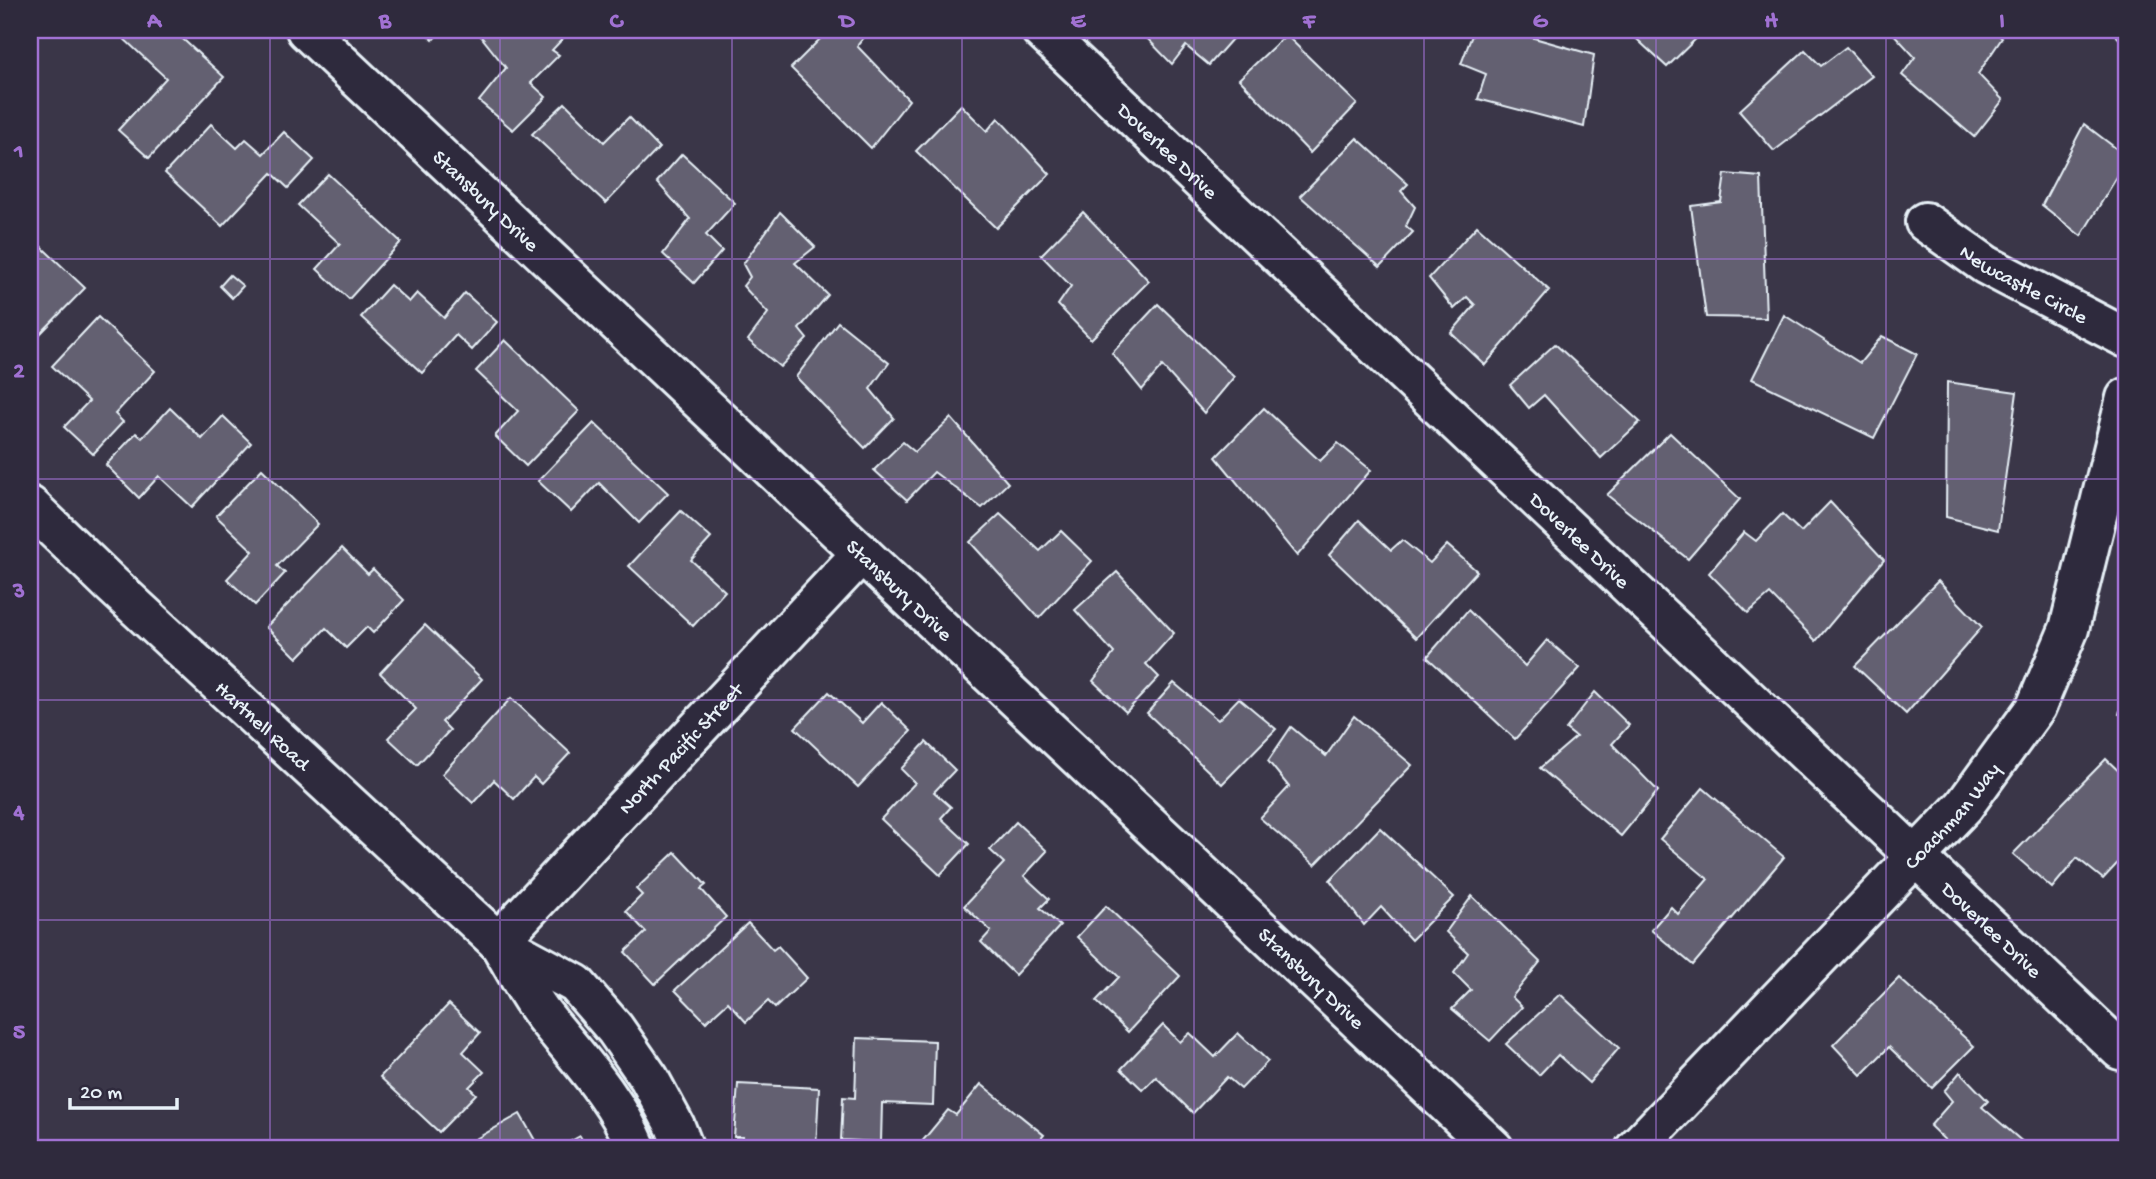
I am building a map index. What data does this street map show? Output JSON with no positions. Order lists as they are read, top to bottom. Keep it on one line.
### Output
{"streets":{"street":["Doverlee Drive","Stansbury Drive","Newcastle Circle","Hartnell Road","North Pacific Street","Coachman Way"]},"crossings":[["Doverlee Drive","Coachman Way"],["Stansbury Drive","North Pacific Street"],["Hartnell Road","North Pacific Street"]],"scale_bar":"20 m","grid":{"columns":["A","B","C","D","E","F","G","H","I"],"rows":["1","2","3","4","5"]}}
